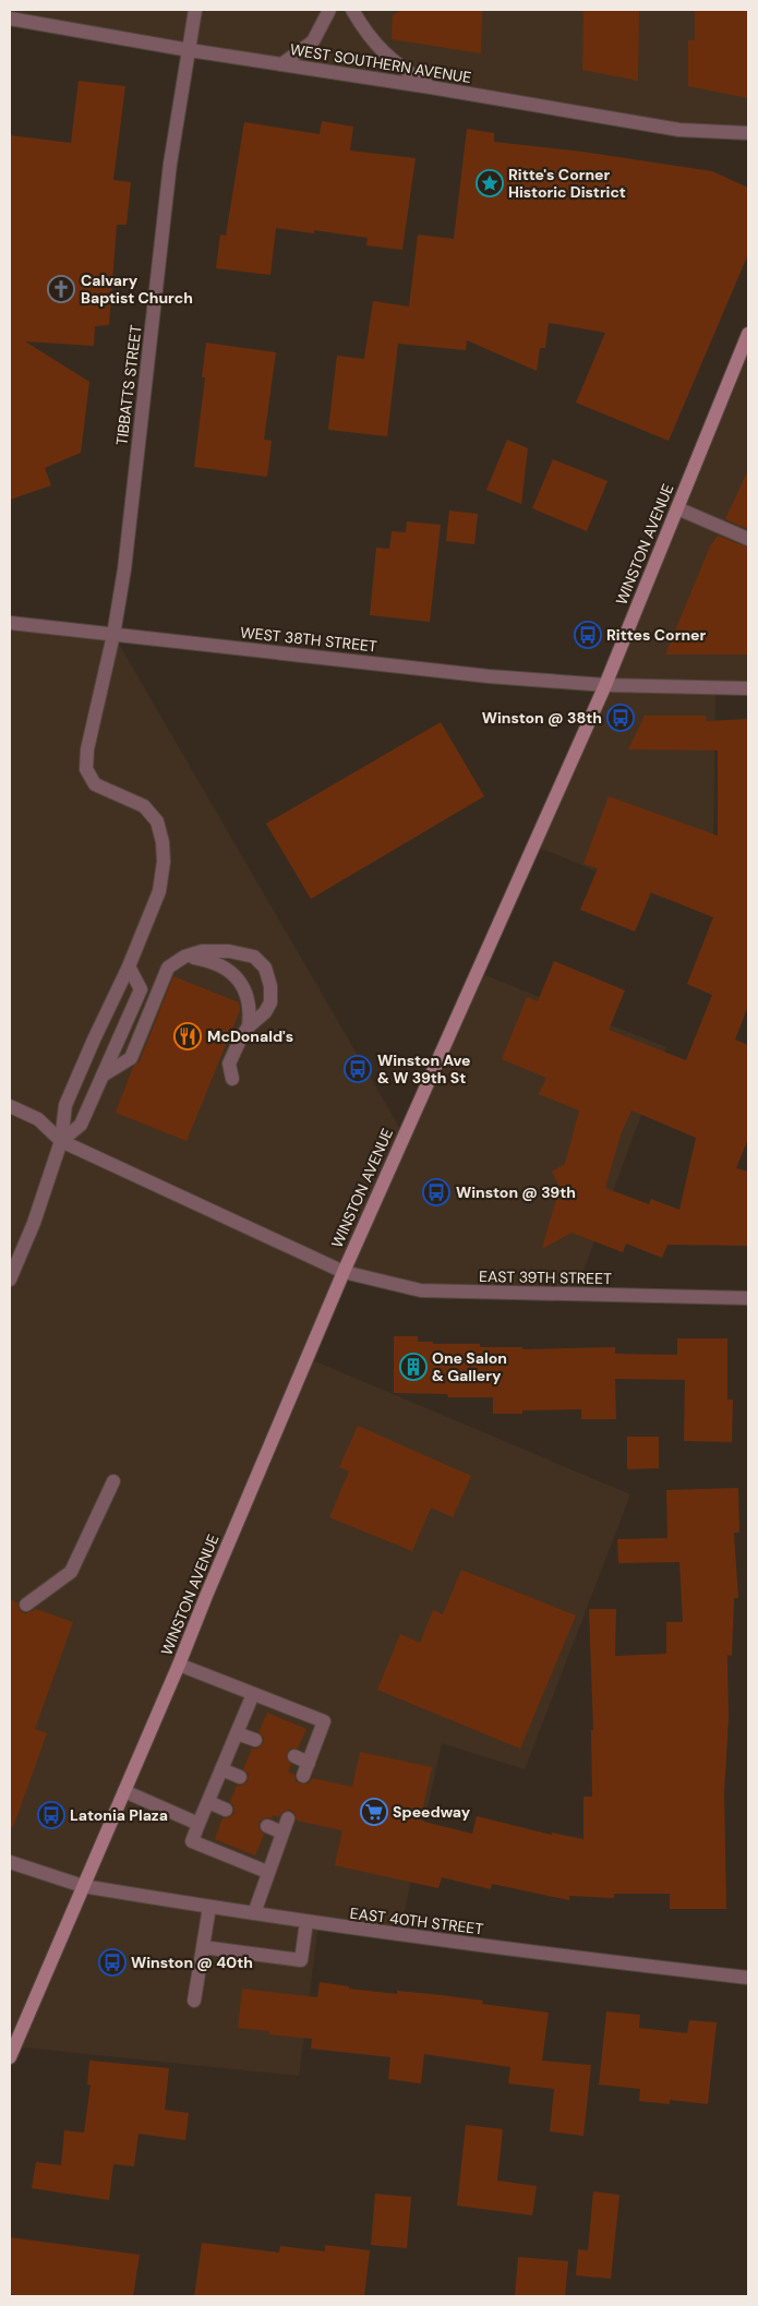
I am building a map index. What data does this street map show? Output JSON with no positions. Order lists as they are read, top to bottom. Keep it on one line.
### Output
{"streets":{"main road":["WINSTON AVENUE"],"street":["WEST SOUTHERN AVENUE","TIBBATTS STREET","WEST 38TH STREET","EAST 39TH STREET","EAST 40TH STREET"]},"crossings":[["WEST SOUTHERN AVENUE","TIBBATTS STREET"],["TIBBATTS STREET","WEST 38TH STREET"],["TIBBATTS STREET","EAST 39TH STREET"],["WINSTON AVENUE","WEST 38TH STREET"],["WINSTON AVENUE","EAST 39TH STREET"],["WINSTON AVENUE","EAST 40TH STREET"]],"places":{"place":["Ritte's Corner Historic District"],"church":["Calvary Baptist Church"],"bus stop":["Rittes Corner","Winston @ 38th","Winston Ave & W 39th St","Winston @ 39th","Latonia Plaza","Winston @ 40th"],"restaurant":["McDonald's"],"building":["One Salon & Gallery"],"supermarket":["Speedway"]}}
